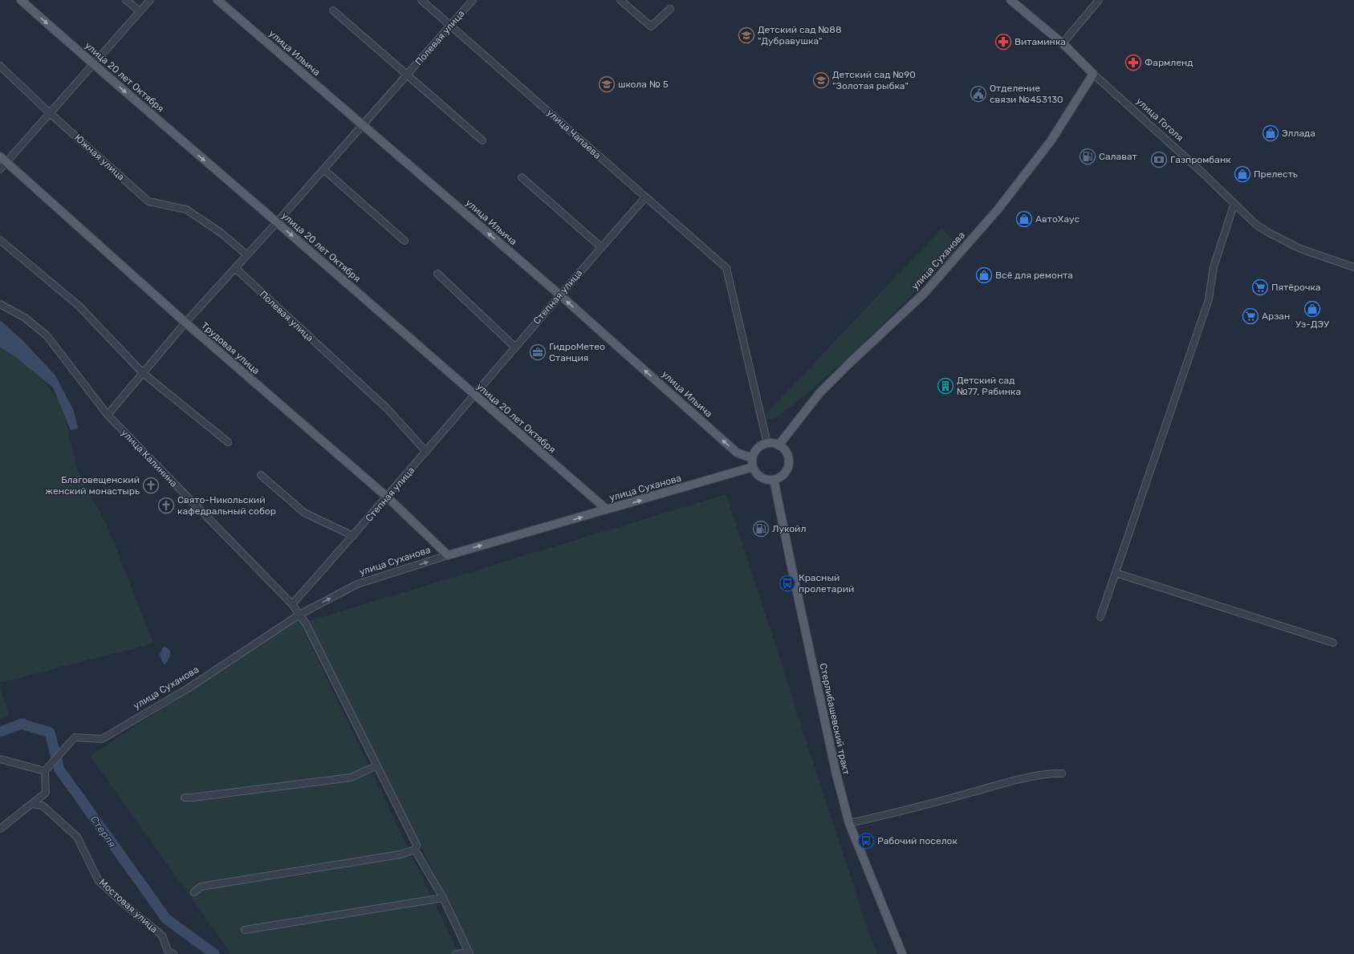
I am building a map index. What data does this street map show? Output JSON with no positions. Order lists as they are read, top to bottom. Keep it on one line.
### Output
{"streets":{"main road":["улица Ильича","улица 20 лет Октября","улица Гоголя","улица Суханова","Трудовая улица","Стерлибашевский тракт"],"street":["Полевая улица","улица Чапаева","Южная улица","Степная улица","улица Калинина","Мостовая улица"]},"crossings":[["Полевая улица","улица Ильича"],["Полевая улица","улица 20 лет Октября"],["Полевая улица","улица Чапаева"],["Полевая улица","Южная улица"],["Полевая улица","Степная улица"],["Полевая улица","Трудовая улица"],["Полевая улица","улица Калинина"],["улица Ильича","улица Чапаева"],["улица Ильича","улица Суханова"],["улица Ильича","Степная улица"],["улица Ильича","Стерлибашевский тракт"],["улица 20 лет Октября","улица Суханова"],["улица 20 лет Октября","Степная улица"],["улица Гоголя","улица Суханова"],["улица Чапаева","улица Суханова"],["улица Чапаева","Степная улица"],["улица Чапаева","Стерлибашевский тракт"],["улица Суханова","Трудовая улица"],["улица Суханова","улица Калинина"],["улица Суханова","Стерлибашевский тракт"],["Степная улица","Трудовая улица"],["Степная улица","улица Калинина"]],"one_way":["улица Ильича","улица 20 лет Октября","улица Суханова"],"water":["Стерля"],"places":{"school or university":["Детский сад №88 \"Дубравушка\"","Детский сад №90 \"Золотая рыбка\"","школа № 5"],"pharmacy":["Витаминка","Фармленд"],"public building":["Отделение связи №453130"],"shop":["Эллада","Прелесть","АвтоХаус","Всё для ремонта","Уз-ДЭУ"],"fuel station":["Салават","Лукойл"],"bank":["Газпромбанк"],"supermarket":["Пятёрочка","Арзан"],"office":["ГидроМетео Станция"],"building":["Детский сад №77, Рябинка"],"church":["Благовещенский женский монастырь","Свято-Никольский кафедральный собор"],"bus stop":["Красный пролетарий","Рабочий поселок"]}}
